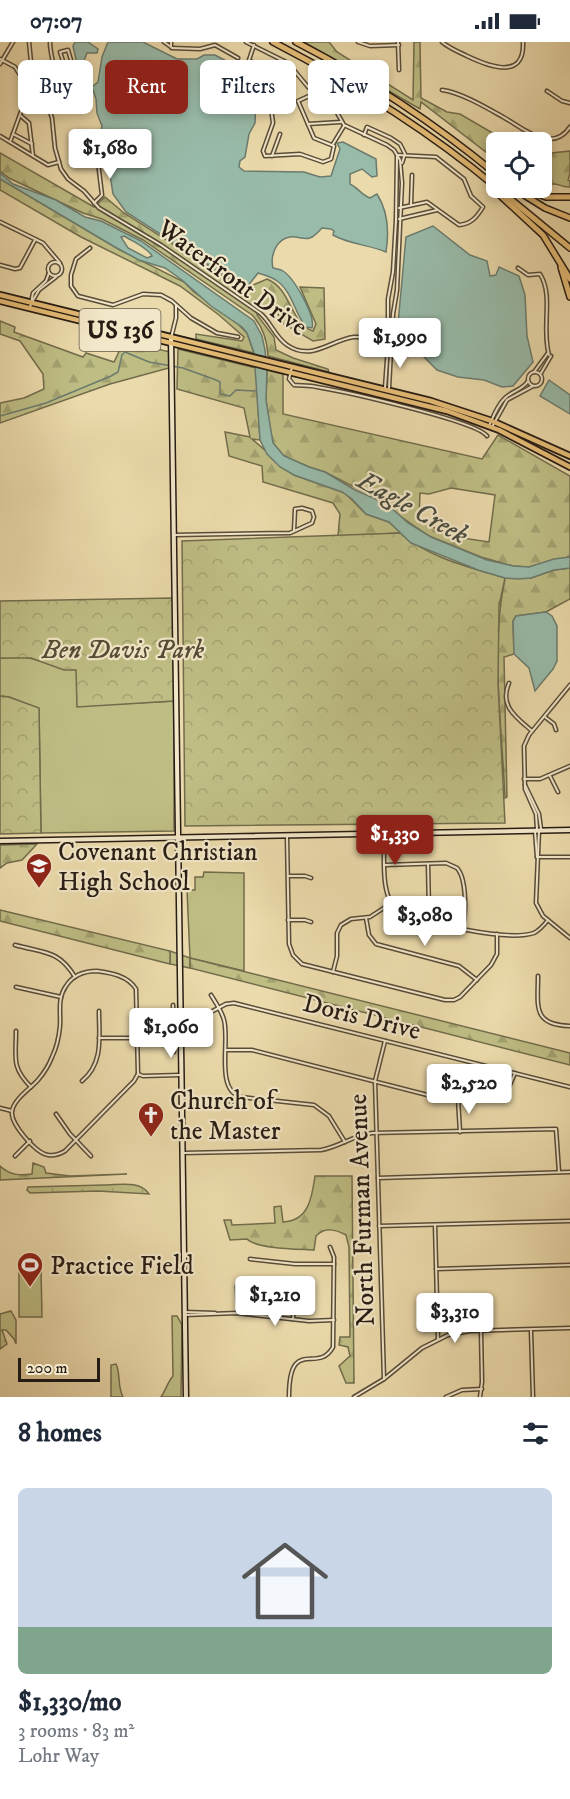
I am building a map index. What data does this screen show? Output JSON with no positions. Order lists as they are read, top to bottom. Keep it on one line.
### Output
{"streets":{"main road":["US 136"],"street":["Waterfront Drive","Doris Drive","North Furman Avenue"]},"crossings":[["Doris Drive","North Furman Avenue"]],"water":["Eagle Creek"],"parks":["Ben Davis Park"],"places":{"school or university":["Covenant Christian High School"],"church":["Church of the Master"],"sports":["Practice Field"]},"scale_bar":"200 m","page":{"status":"07:07","chip":["Buy","Rent","Filters","New"],"price":["$1,680","$1,990","$1,330","$3,080","$1,060","$2,520","$1,210","$3,310"],"scale":"200 m","heading":"8 homes","list":[{"name":"$1,330/mo","note":"3 rooms · 83 m² · Lohr Way"}]}}
